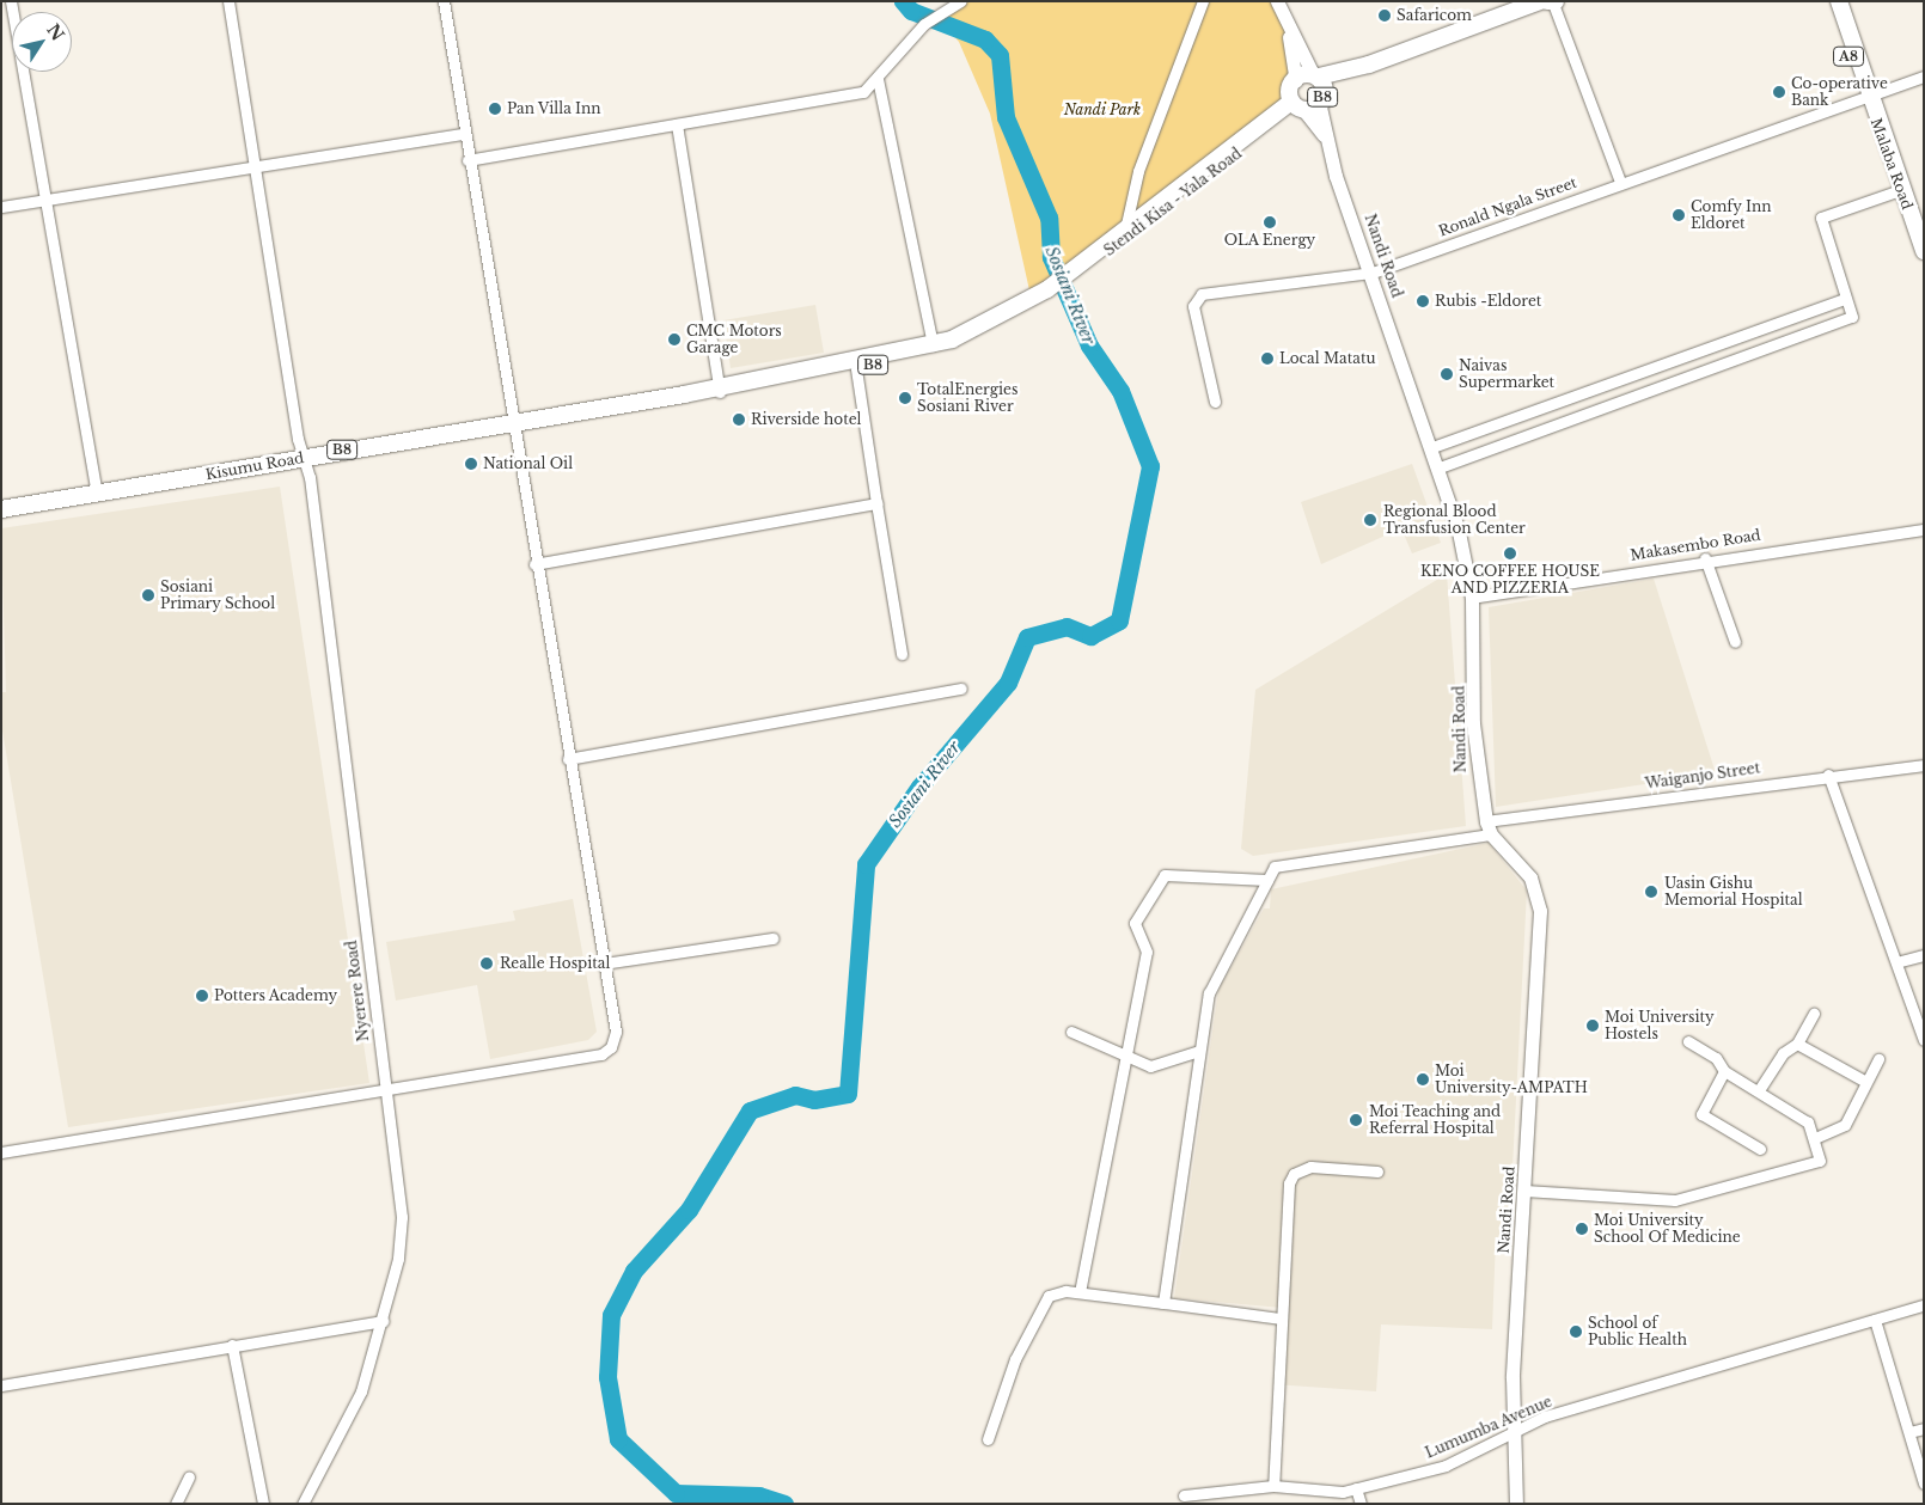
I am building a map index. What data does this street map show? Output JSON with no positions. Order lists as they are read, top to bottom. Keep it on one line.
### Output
{"streets":{"highway":["A8","B8","Malaba Road","Stendi Kisa - Yala Road","Kisumu Road"],"street":["Ronald Ngala Street","Nandi Road","Makasembo Road","Waiganjo Street","Nyerere Road","Lumumba Avenue"]},"crossings":[["B8","Stendi Kisa - Yala Road"],["B8","Nandi Road"],["Malaba Road","Ronald Ngala Street"],["Stendi Kisa - Yala Road","Nandi Road"],["Stendi Kisa - Yala Road","Kisumu Road"],["Ronald Ngala Street","Nandi Road"],["Nandi Road","Makasembo Road"],["Nandi Road","Waiganjo Street"],["Nandi Road","Lumumba Avenue"],["Kisumu Road","Nyerere Road"]],"water":["Sosiani River"],"parks":["Nandi Park"],"places":["Safaricom","Co-operative Bank","Pan Villa Inn","Comfy Inn Eldoret","OLA Energy","Rubis -Eldoret","CMC Motors Garage","Local Matatu","Naivas Supermarket","TotalEnergies Sosiani River","Riverside hotel","National Oil","Regional Blood Transfusion Center","KENO COFFEE HOUSE AND PIZZERIA","Sosiani Primary School","Uasin Gishu Memorial Hospital","Realle Hospital","Potters Academy","Moi University Hostels","Moi University-AMPATH","Moi Teaching and Referral Hospital","Moi University School Of Medicine","School of Public Health"],"north":"top right"}
